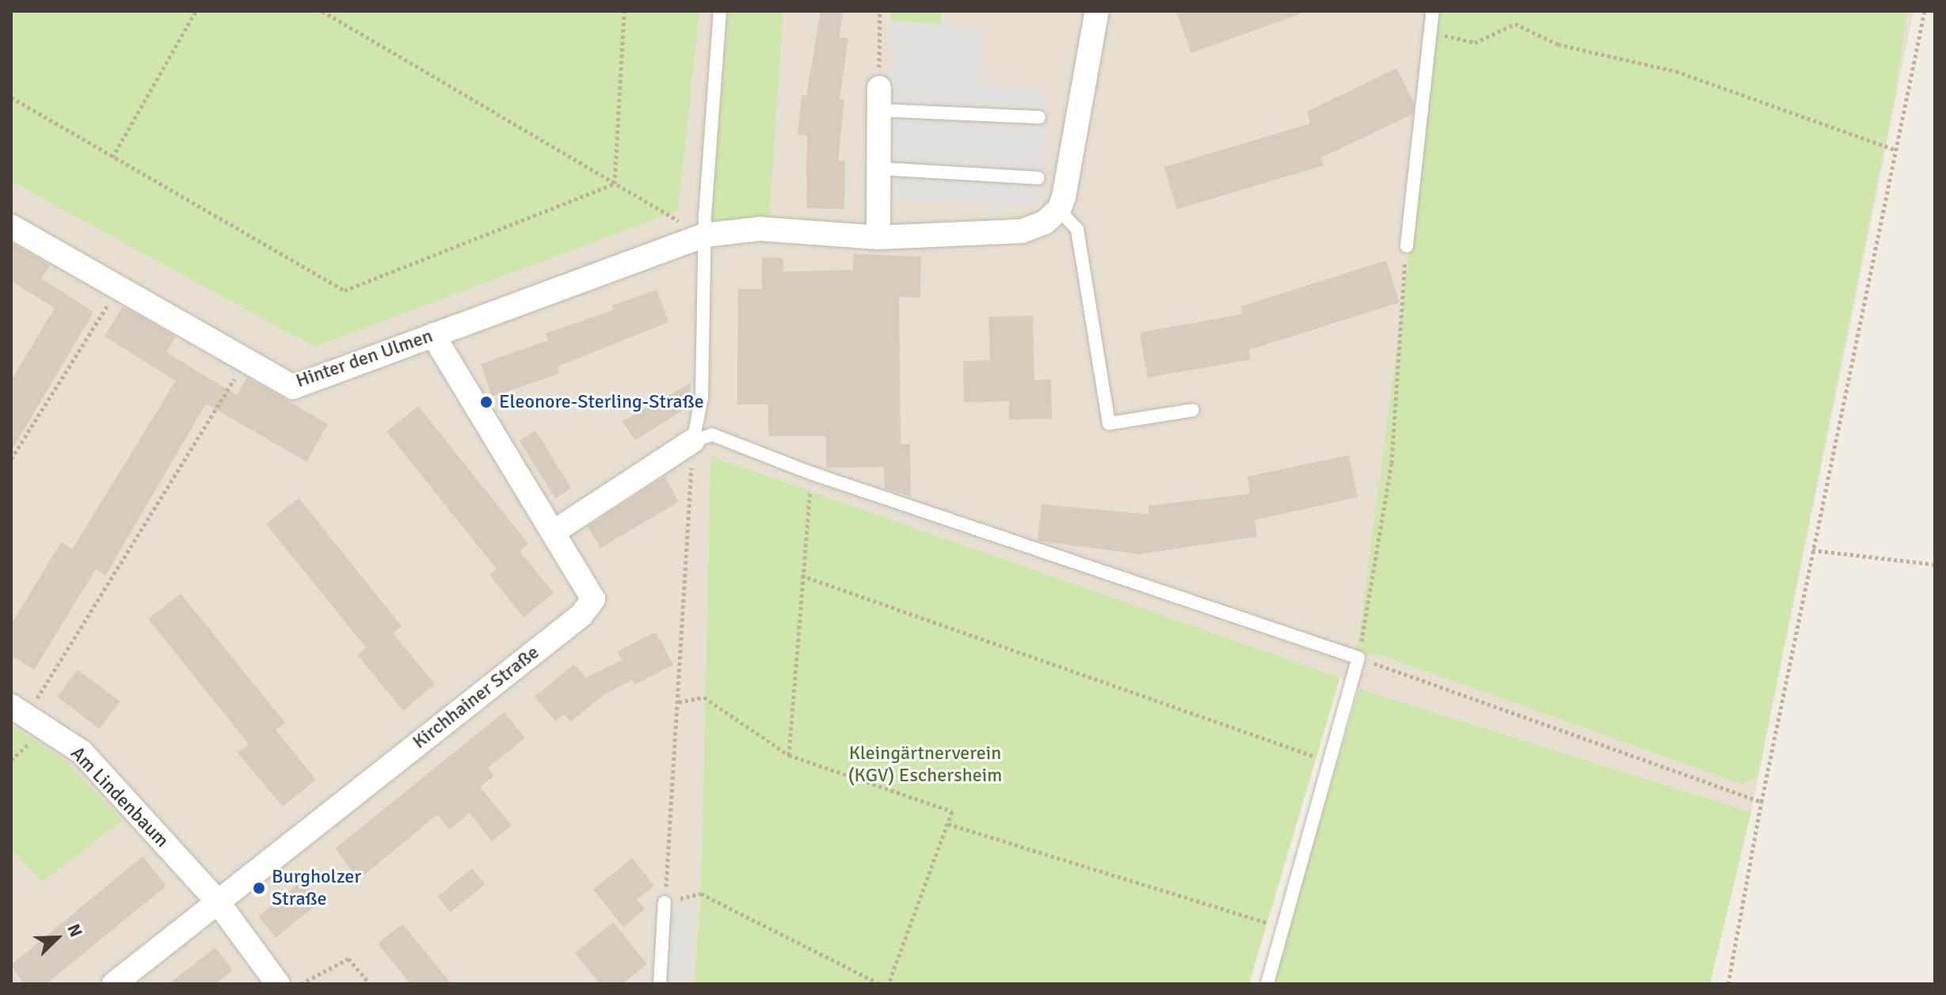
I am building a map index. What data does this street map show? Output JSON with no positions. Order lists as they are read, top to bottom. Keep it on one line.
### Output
{"streets":{"street":["Hinter den Ulmen","Kirchhainer Straße","Am Lindenbaum"]},"crossings":[["Hinter den Ulmen","Kirchhainer Straße"],["Kirchhainer Straße","Am Lindenbaum"]],"parks":["Kleingärtnerverein (KGV) Eschersheim"],"places":["Eleonore-Sterling-Straße","Burgholzer Straße"],"north":"top right"}
